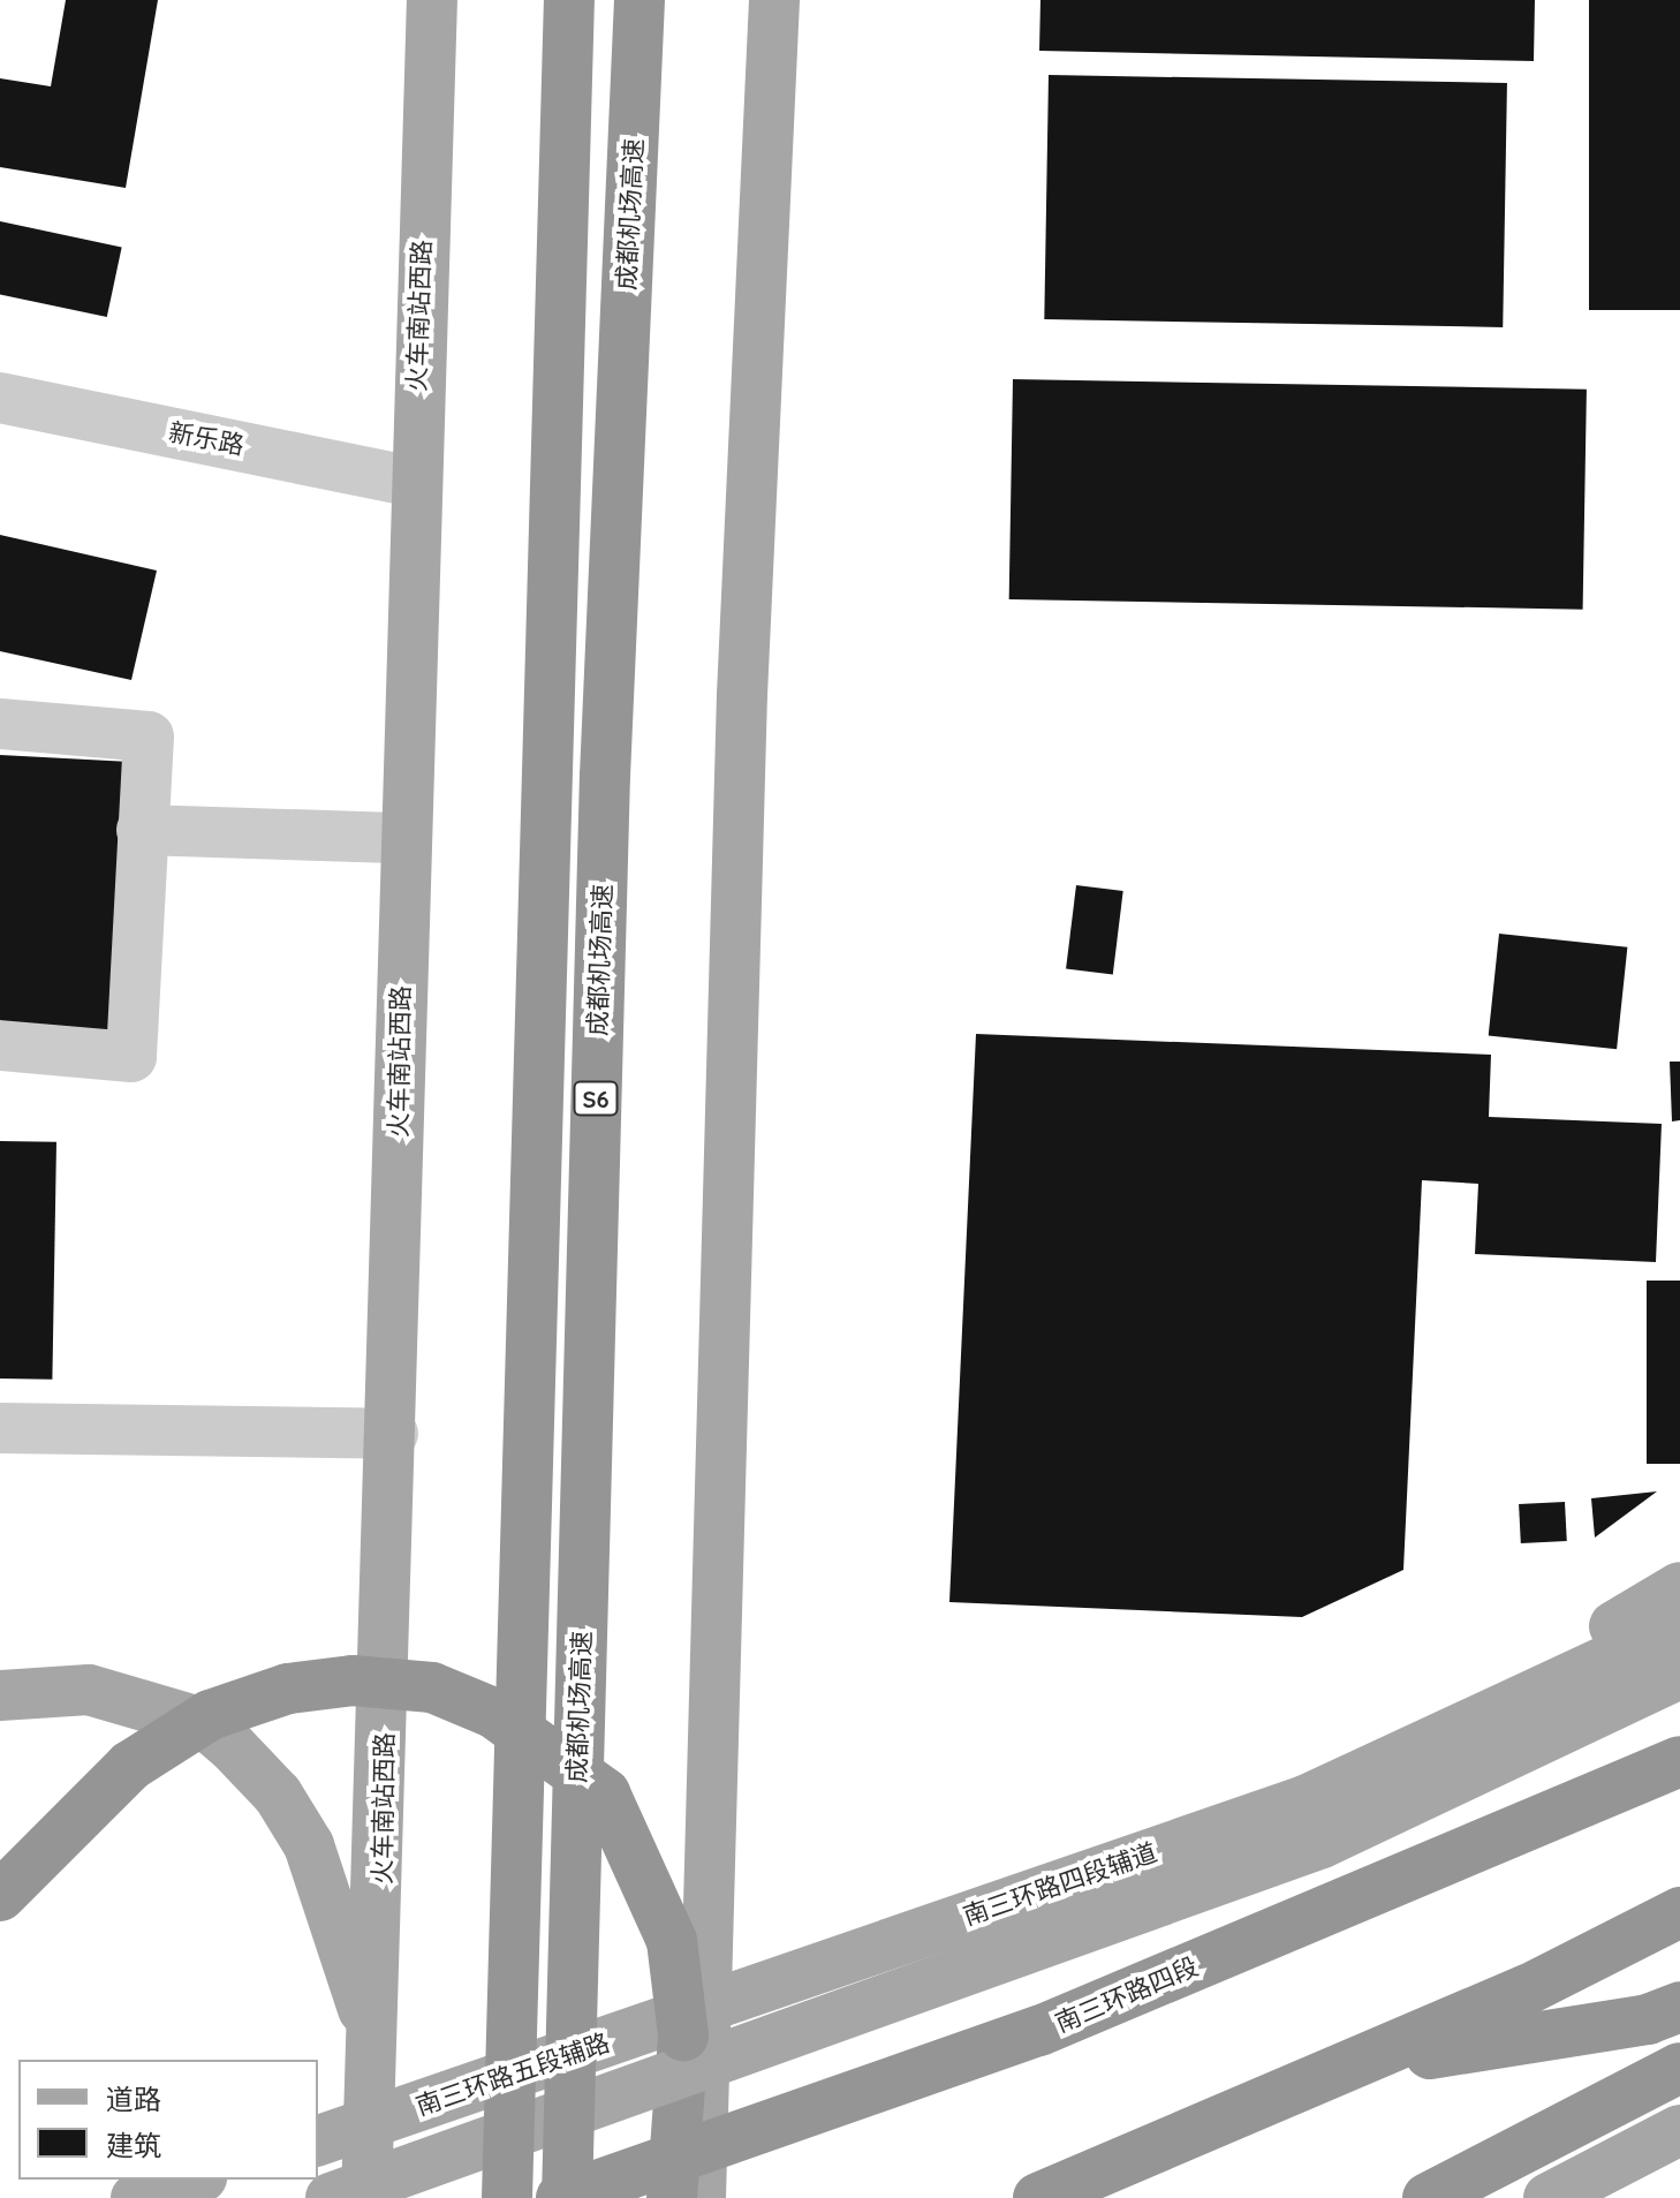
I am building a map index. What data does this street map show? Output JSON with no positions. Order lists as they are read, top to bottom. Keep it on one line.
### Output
{"streets":{"highway":["成都机场高速","S6","南三环路四段"],"main road":["火车南站西路","南三环路四段辅道","南三环路五段辅路"],"street":["新乐路"]},"crossings":[["成都机场高速","南三环路四段"],["火车南站西路","新乐路"],["火车南站西路","南三环路五段辅路"],["南三环路四段辅道","南三环路五段辅路"]],"legend":["道路","建筑"]}
